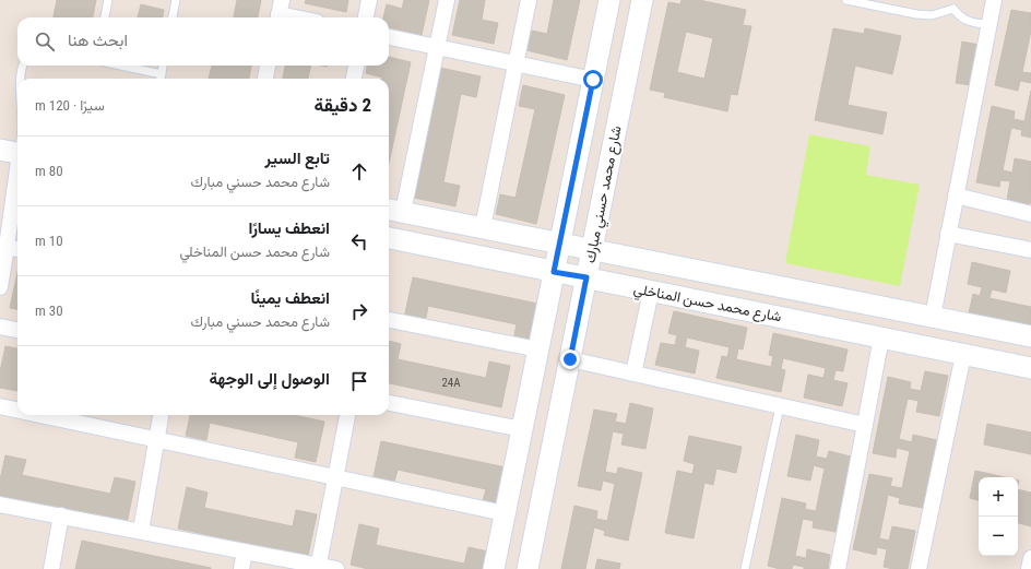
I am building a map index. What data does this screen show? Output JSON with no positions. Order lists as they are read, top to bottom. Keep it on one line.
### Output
{"streets":{"street":["شارع محمد حسني مبارك","شارع محمد حسن المناخلي"]},"crossings":[["شارع محمد حسني مبارك","شارع محمد حسن المناخلي"]],"house_numbers":["24A"],"page":{"search":"ابحث هنا","heading":["2 دقيقة","سيرًا · 120 m"],"list":[["تابع السير","شارع محمد حسني مبارك","80 m"],["انعطف يسارًا","شارع محمد حسن المناخلي","10 m"],["انعطف يمينًا","شارع محمد حسني مبارك","30 m"],"الوصول إلى الوجهة"],"map_buttons":["+","−"]}}
